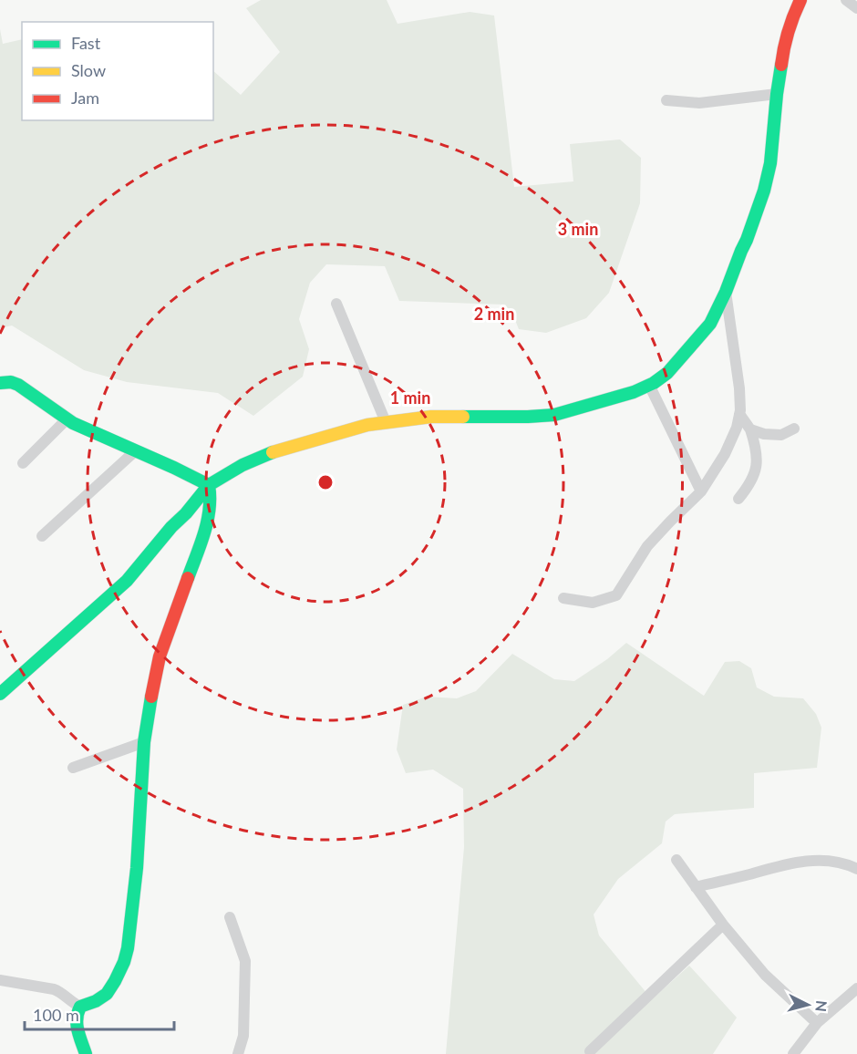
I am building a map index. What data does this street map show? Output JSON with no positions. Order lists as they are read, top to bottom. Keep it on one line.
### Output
{"legend":["Fast","Slow","Jam"],"scale_bar":"100 m","north":"right","rings":["3 min","2 min","1 min"]}
